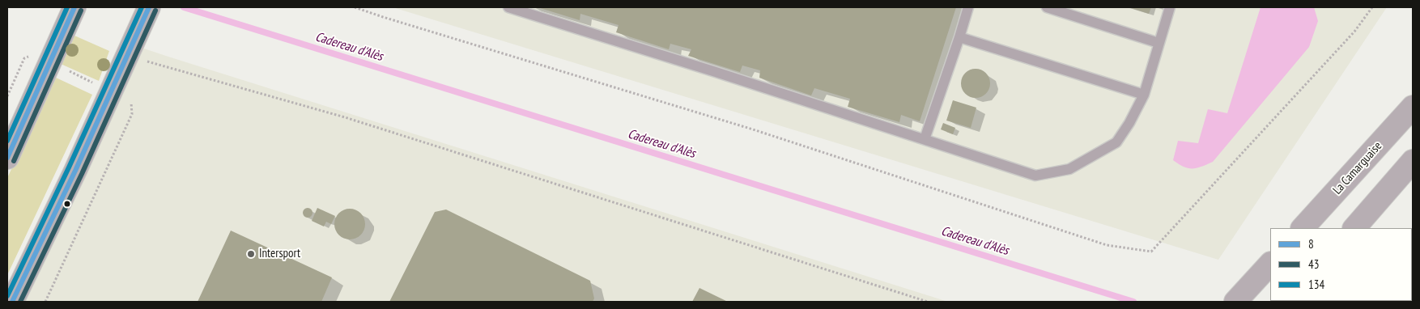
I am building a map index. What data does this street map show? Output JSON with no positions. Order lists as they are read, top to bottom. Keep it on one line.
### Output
{"streets":{"highway":["La Camarguaise"]},"water":["Cadereau d'Alès"],"places":["Intersport"],"lines":["transit line 8","transit line 134","transit line 43"],"legend":["8","43","134"]}
